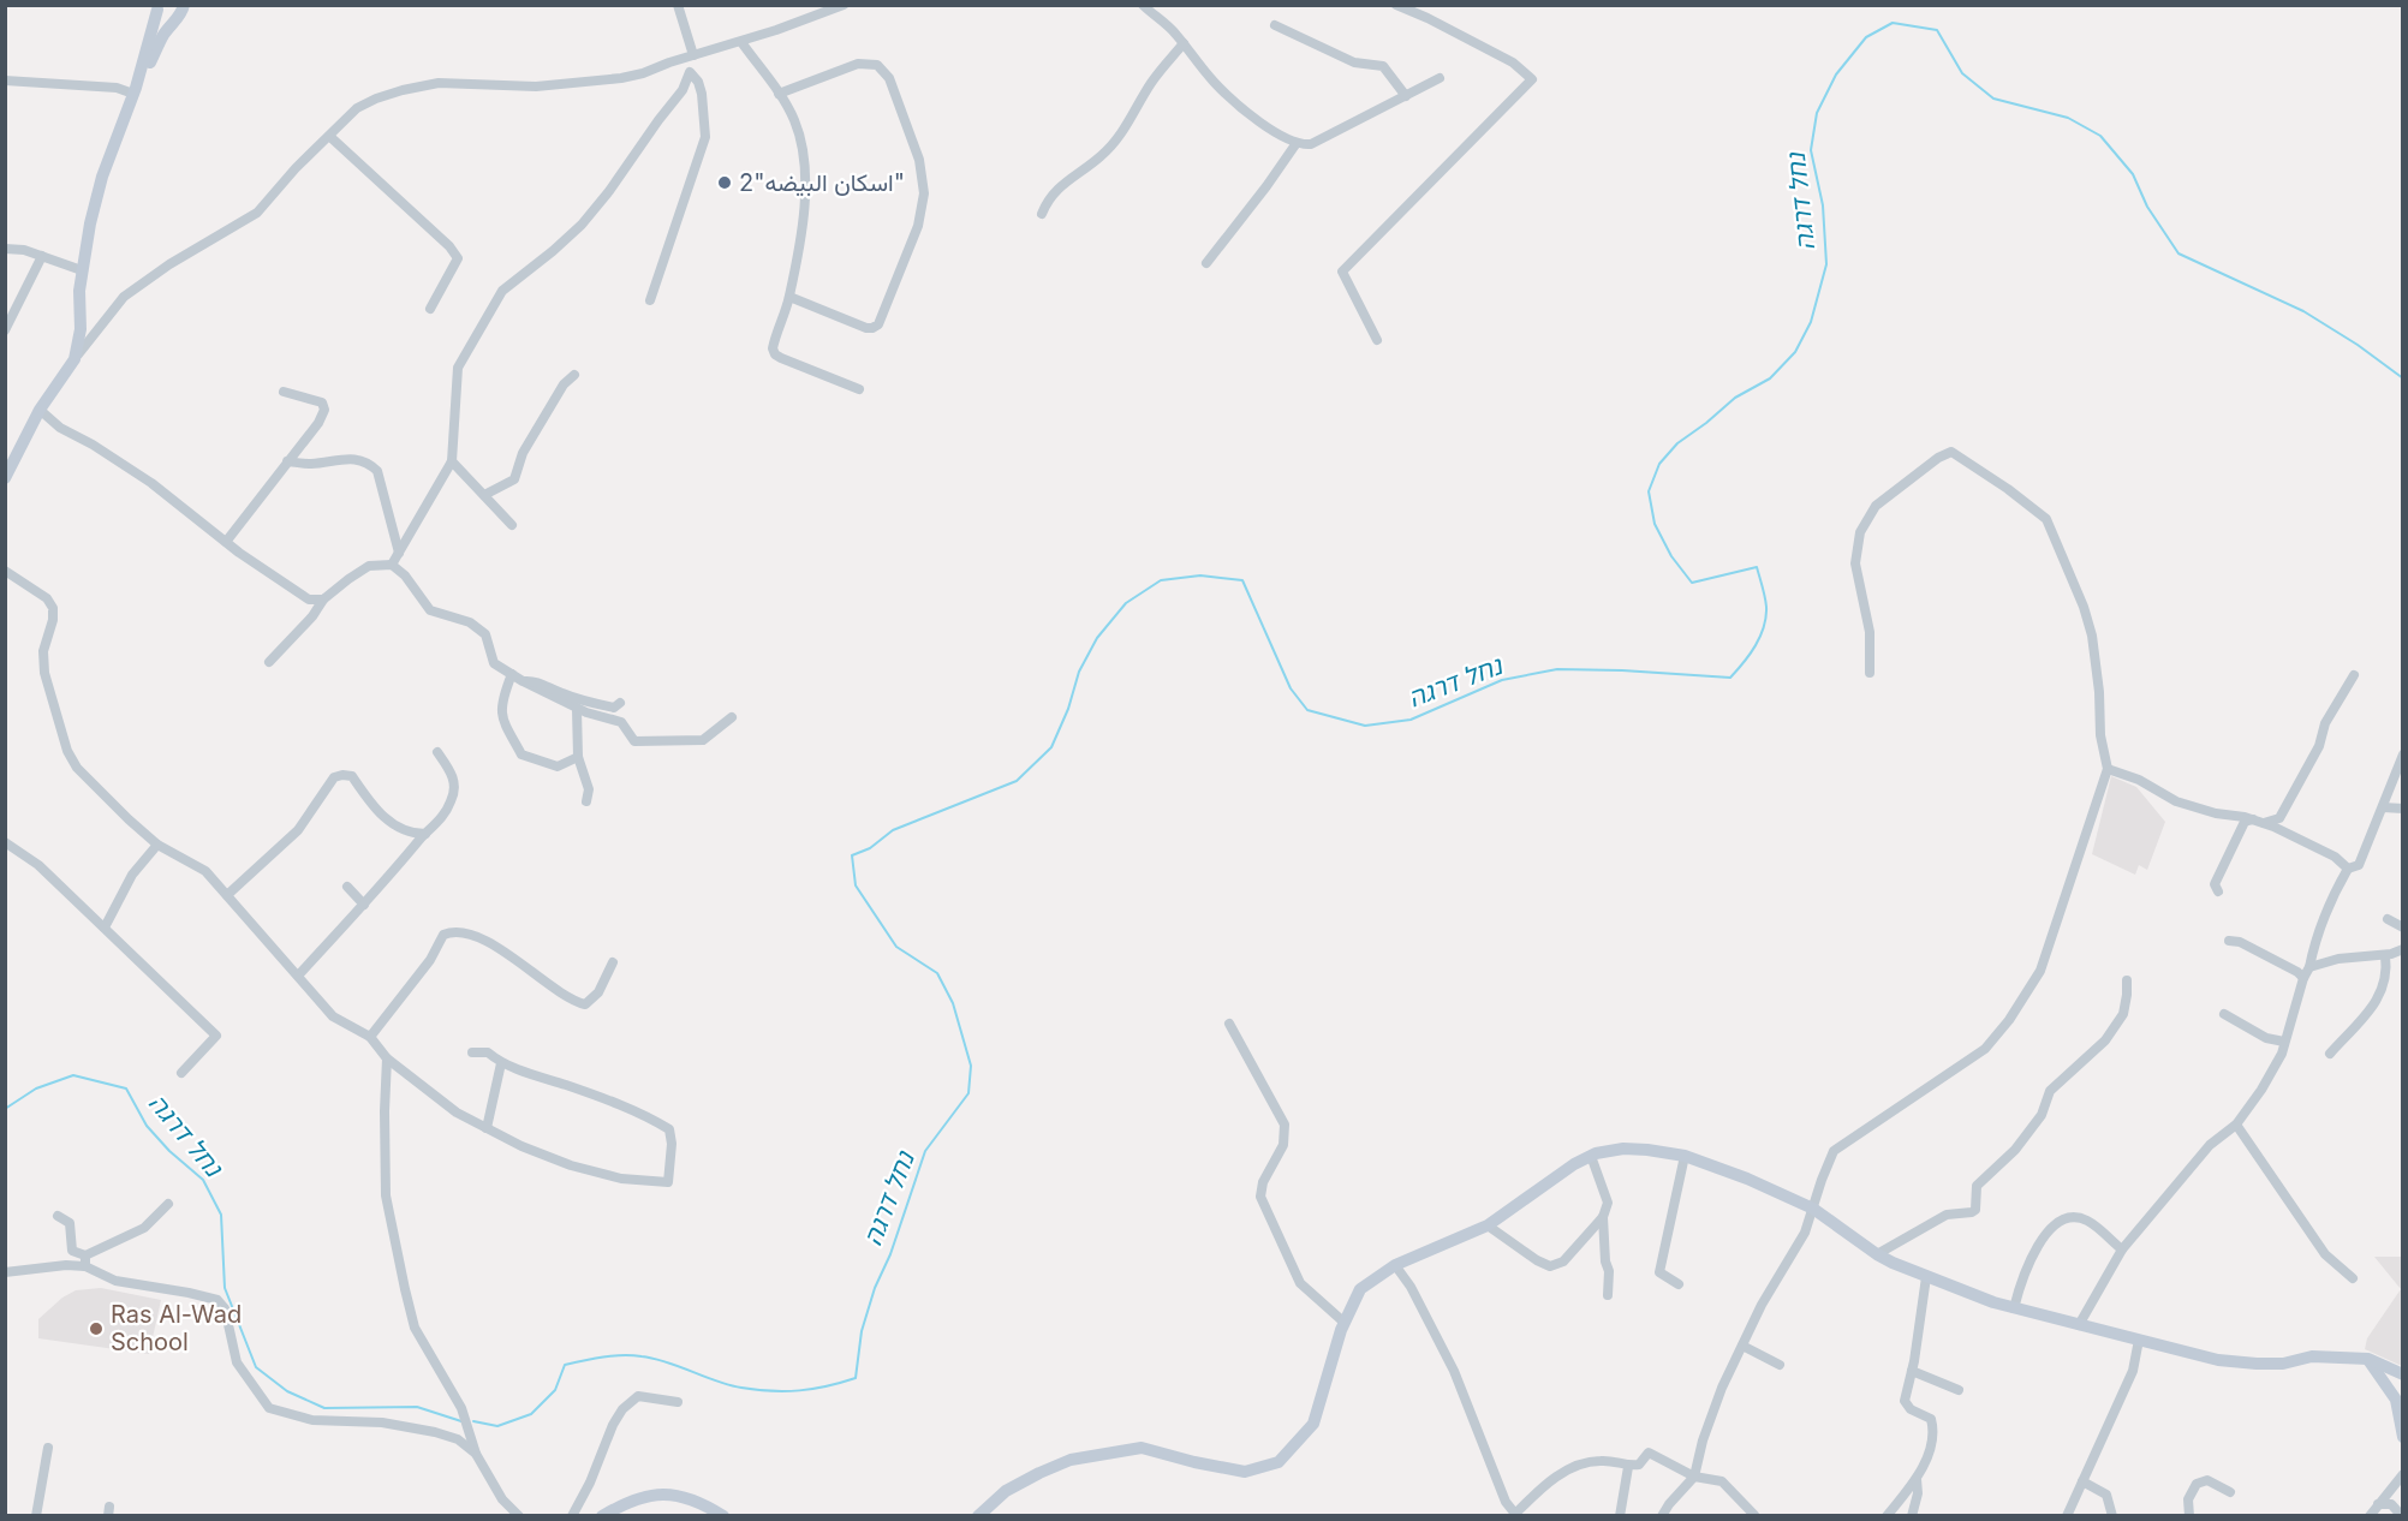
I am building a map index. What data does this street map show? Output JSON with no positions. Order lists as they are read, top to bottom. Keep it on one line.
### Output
{"water":["נחל דרגה"],"places":["اسكان البيضه\"2\"","Ras Al-Wad School"]}
